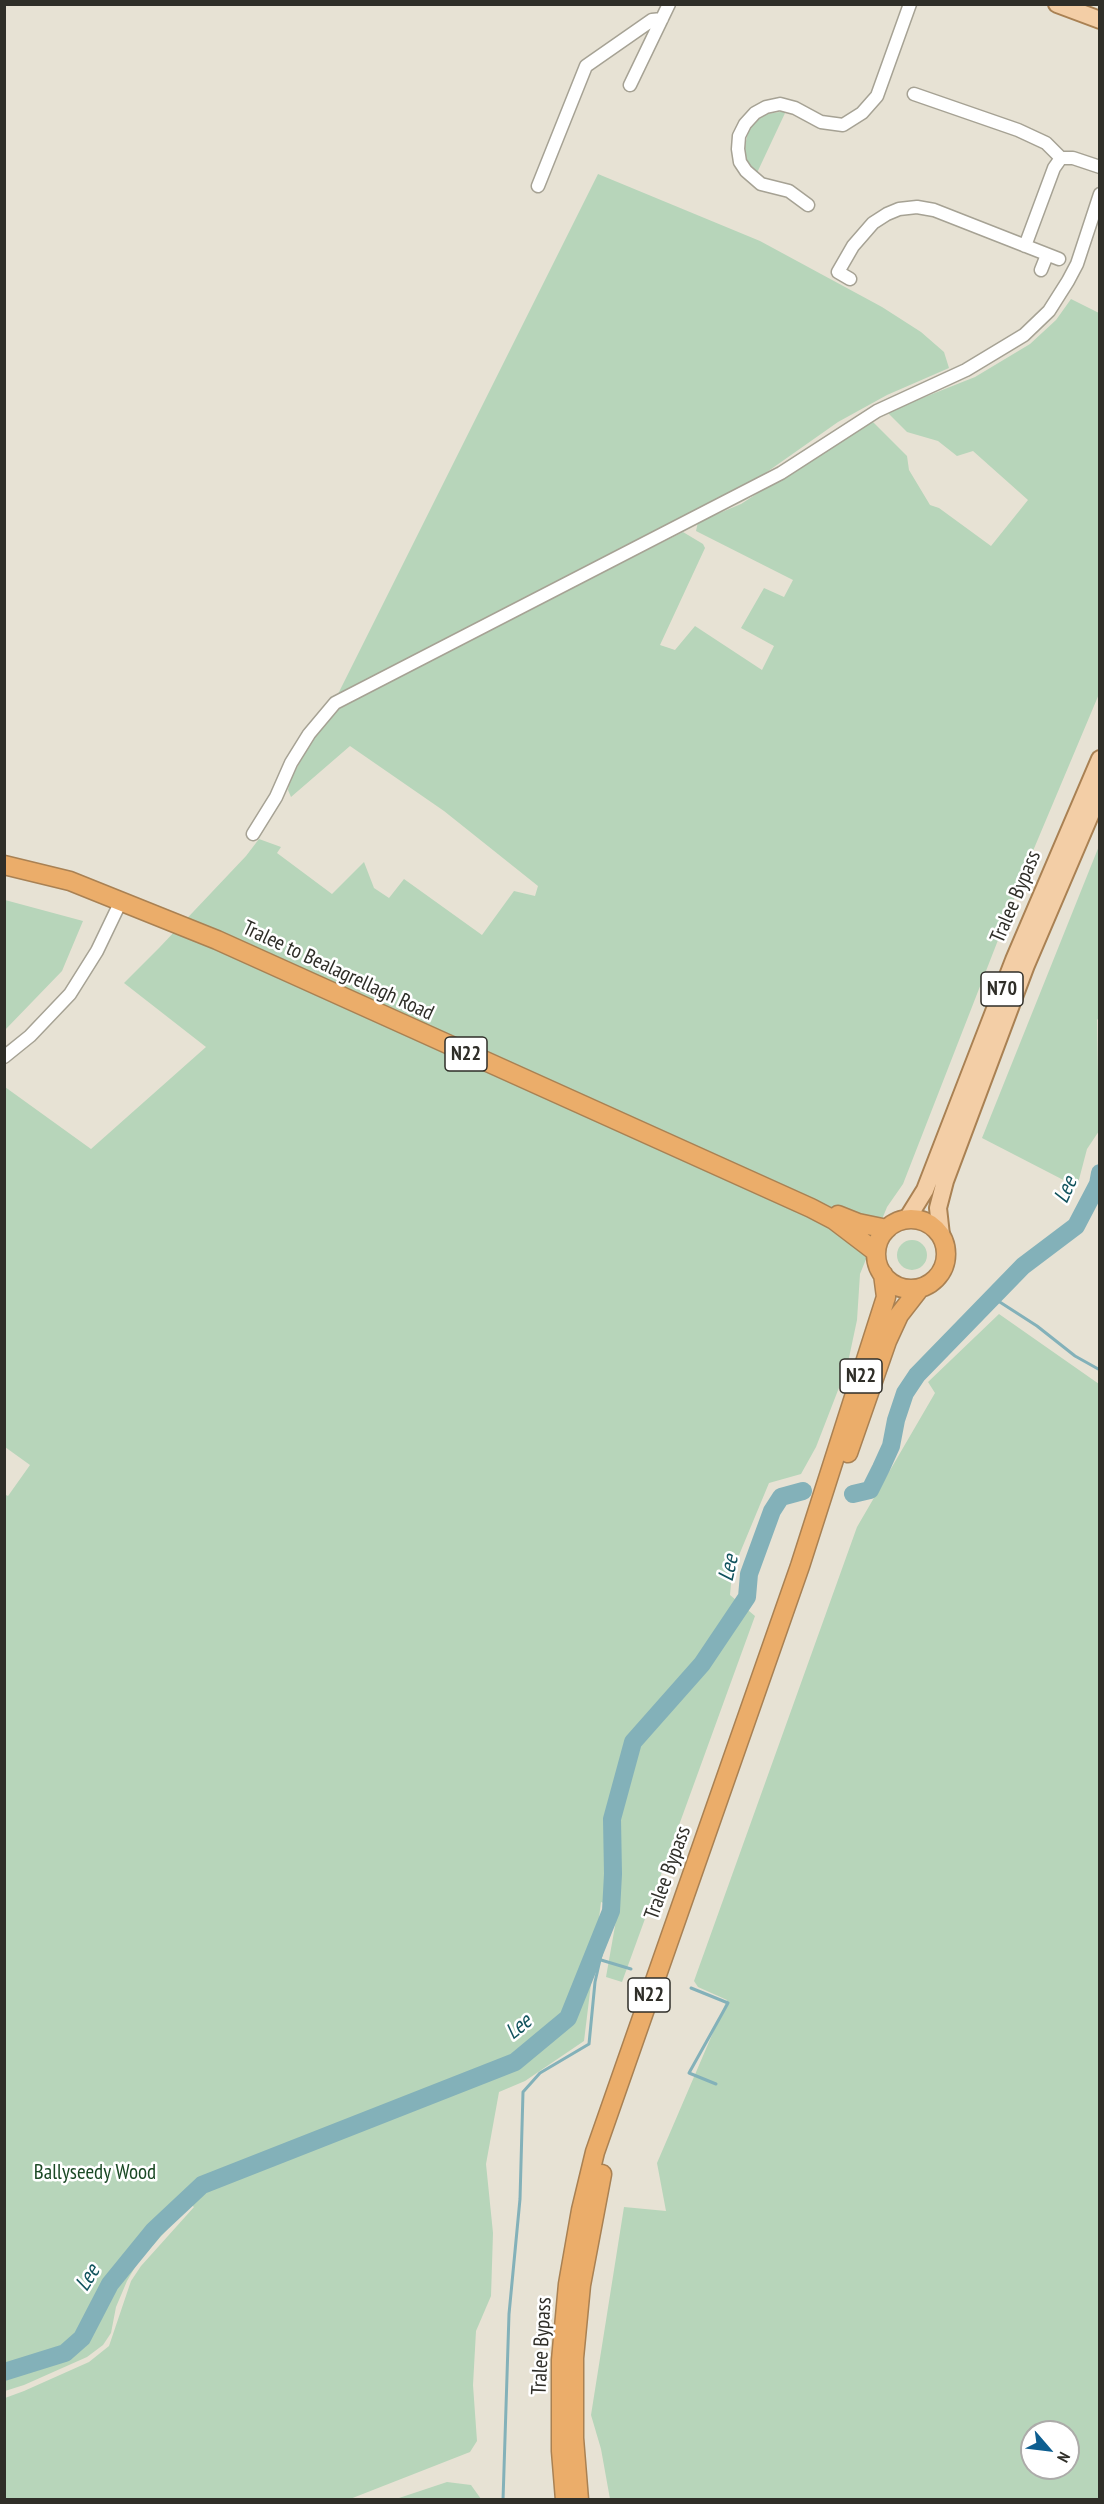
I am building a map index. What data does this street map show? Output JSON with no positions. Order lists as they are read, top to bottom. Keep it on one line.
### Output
{"streets":{"highway":["Tralee Bypass","Tralee to Bealagrellagh Road","N22"],"main road":["N70"]},"crossings":[["Tralee Bypass","Tralee to Bealagrellagh Road"],["Tralee Bypass","N22"],["Tralee to Bealagrellagh Road","N22"]],"water":["Lee"],"parks":["Ballyseedy Wood"],"north":"bottom right"}
